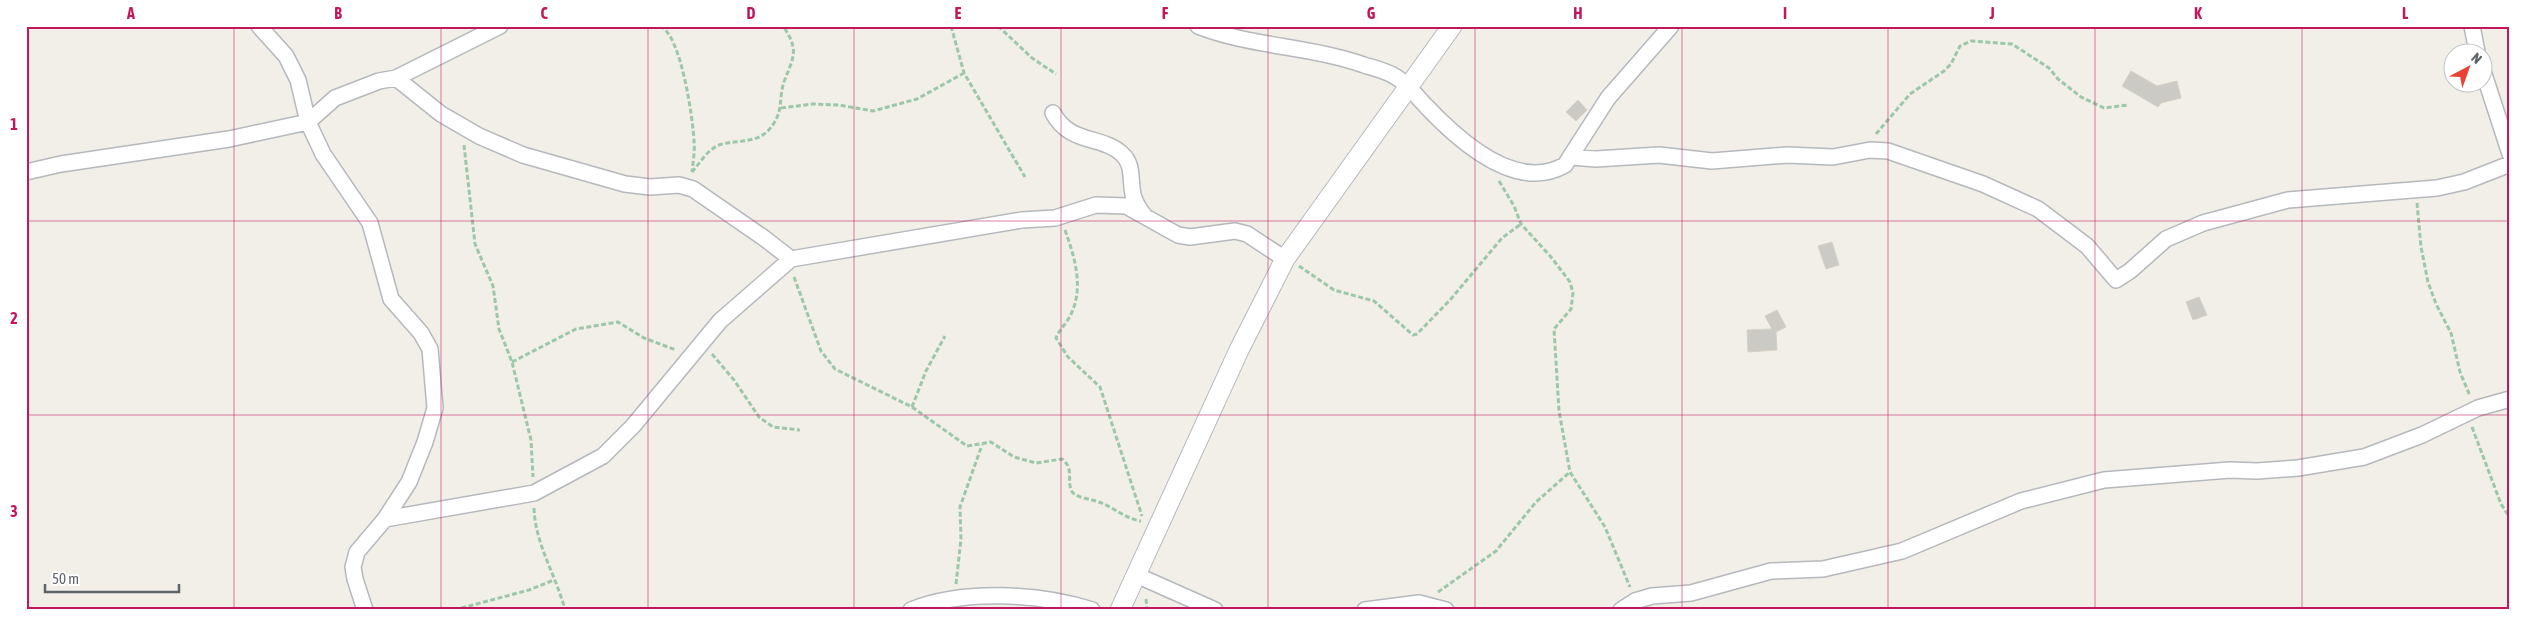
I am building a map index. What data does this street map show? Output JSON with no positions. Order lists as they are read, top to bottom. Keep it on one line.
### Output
{"scale_bar":"50 m","north":"top right","grid":{"columns":["A","B","C","D","E","F","G","H","I","J","K","L"],"rows":["1","2","3"]}}
